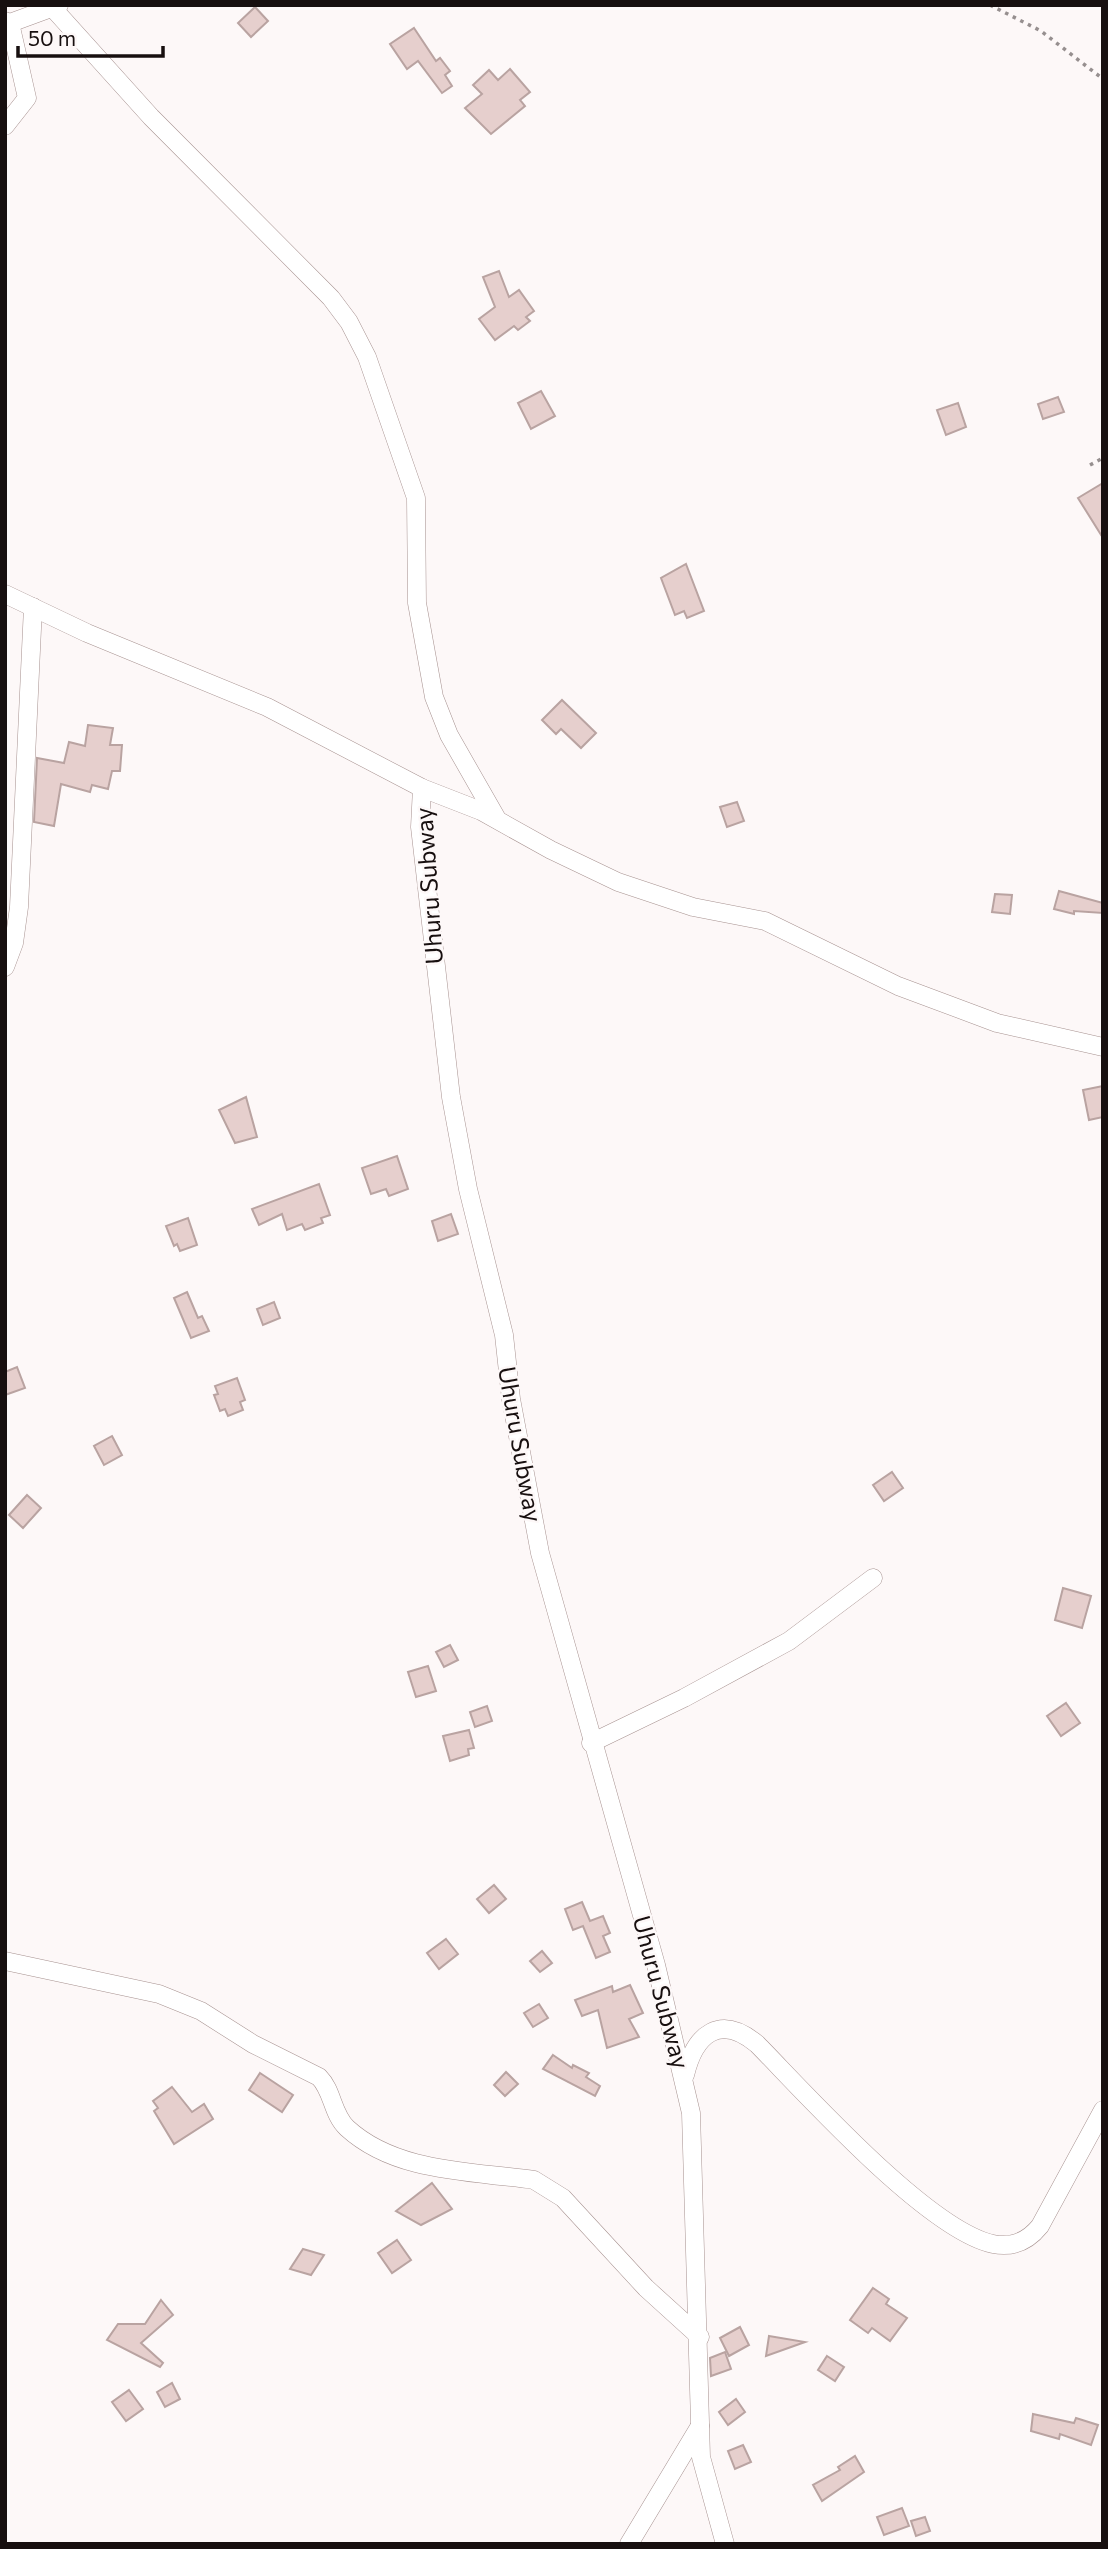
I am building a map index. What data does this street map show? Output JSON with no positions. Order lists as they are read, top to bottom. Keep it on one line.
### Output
{"streets":{"street":["Uhuru Subway"]},"scale_bar":"50 m"}
